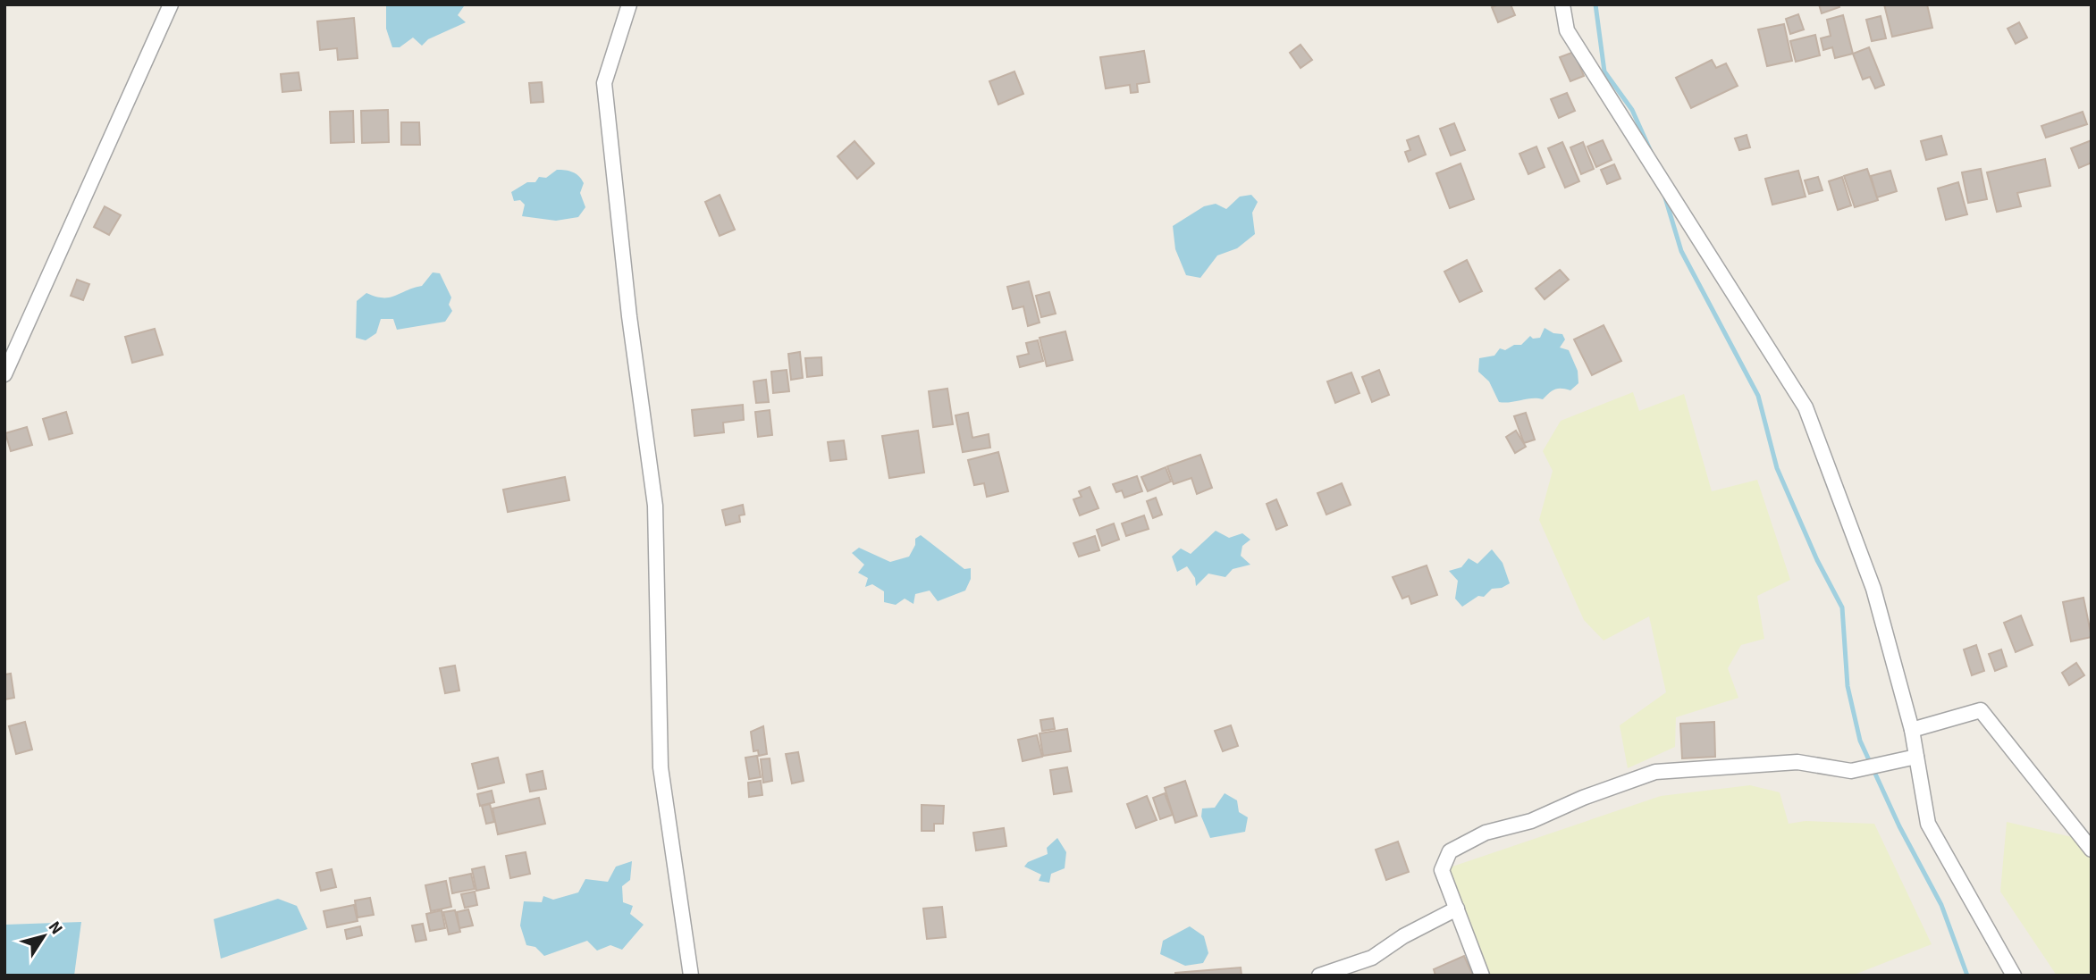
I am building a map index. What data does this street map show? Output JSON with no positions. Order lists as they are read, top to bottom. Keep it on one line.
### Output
{"north":"top right"}
